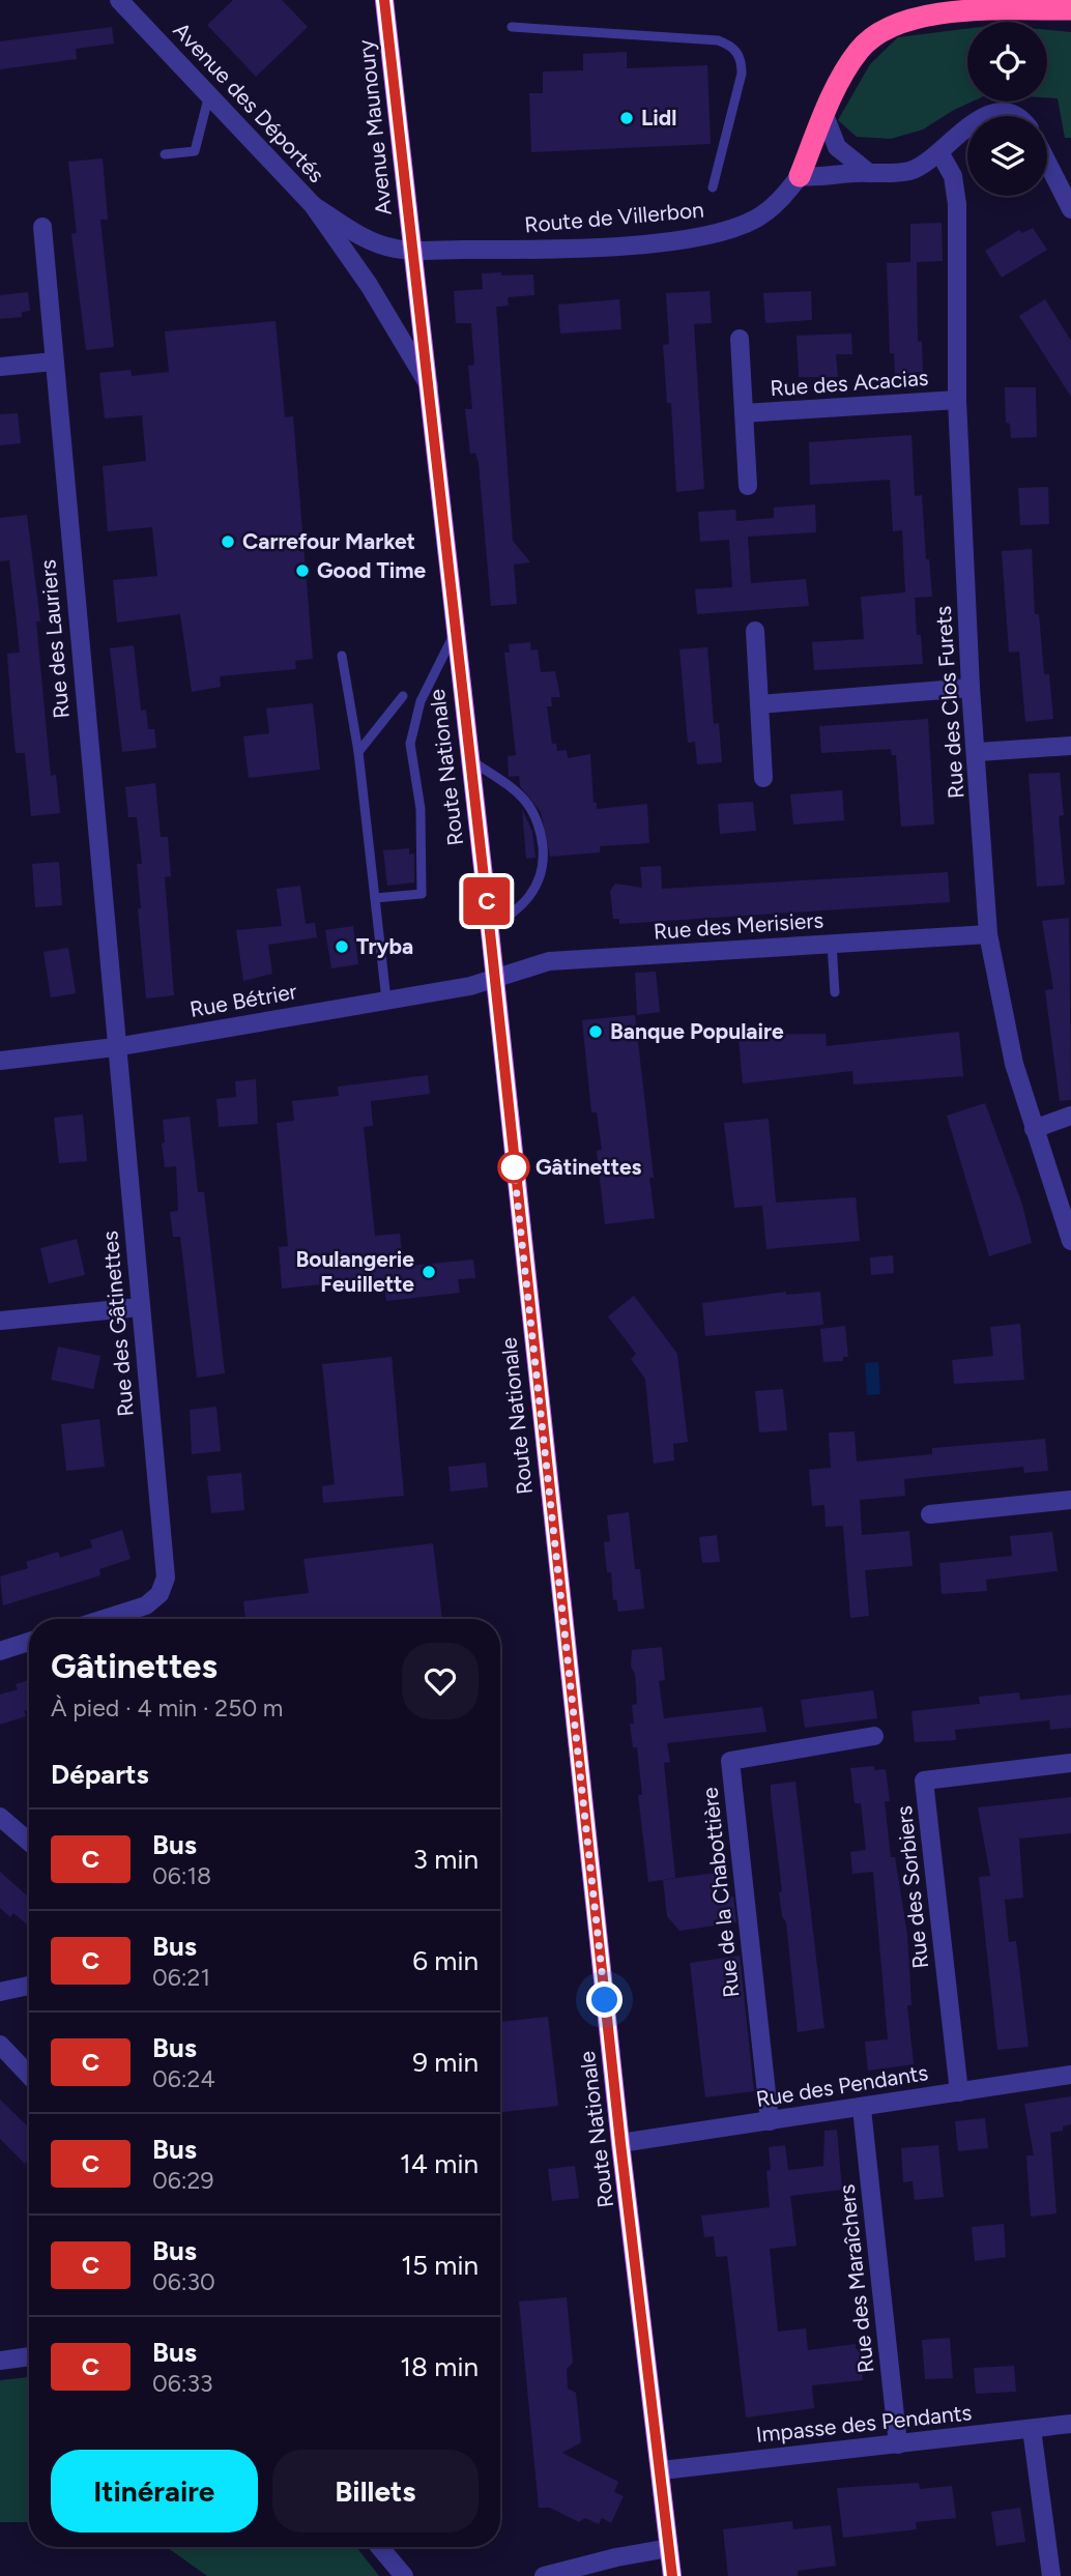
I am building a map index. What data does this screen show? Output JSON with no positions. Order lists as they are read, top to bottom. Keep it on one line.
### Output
{"streets":{"main road":["Avenue Maunoury","Route Nationale"],"street":["Avenue des Déportés","Route de Villerbon","Rue des Acacias","Rue des Lauriers","Rue des Clos Furets","Rue des Merisiers","Rue Bétrier","Rue des Gâtinettes","Rue des Sorbiers","Rue de la Chabottière","Rue des Pendants","Rue des Maraîchers","Impasse des Pendants"]},"crossings":[["Avenue des Déportés","Avenue Maunoury"],["Avenue des Déportés","Route de Villerbon"],["Avenue des Déportés","Route Nationale"],["Avenue Maunoury","Route de Villerbon"],["Avenue Maunoury","Route Nationale"],["Route de Villerbon","Route Nationale"],["Rue des Acacias","Rue des Clos Furets"],["Rue des Lauriers","Rue Bétrier"],["Rue des Lauriers","Rue des Gâtinettes"],["Rue des Clos Furets","Rue des Merisiers"],["Route Nationale","Rue des Merisiers"],["Route Nationale","Rue Bétrier"],["Route Nationale","Rue des Pendants"],["Route Nationale","Impasse des Pendants"],["Rue des Merisiers","Rue Bétrier"],["Rue Bétrier","Rue des Gâtinettes"],["Rue des Sorbiers","Rue des Pendants"],["Rue de la Chabottière","Rue des Pendants"],["Rue des Pendants","Rue des Maraîchers"],["Rue des Maraîchers","Impasse des Pendants"]],"places":["Lidl","Carrefour Market","Good Time","Tryba","Banque Populaire","Gâtinettes","Boulangerie Feuillette"],"lines":["bus line C"],"page":{"on_map":"C","heading":[["Gâtinettes","À pied · 4 min · 250 m"],"Départs"],"list":[{"mark":"C","name":"Bus","note":"06:18","value":"3 min"},{"mark":"C","name":"Bus","note":"06:21","value":"6 min"},{"mark":"C","name":"Bus","note":"06:24","value":"9 min"},{"mark":"C","name":"Bus","note":"06:29","value":"14 min"},{"mark":"C","name":"Bus","note":"06:30","value":"15 min"},{"mark":"C","name":"Bus","note":"06:33","value":"18 min"}],"buttons":["Itinéraire","Billets"]}}
